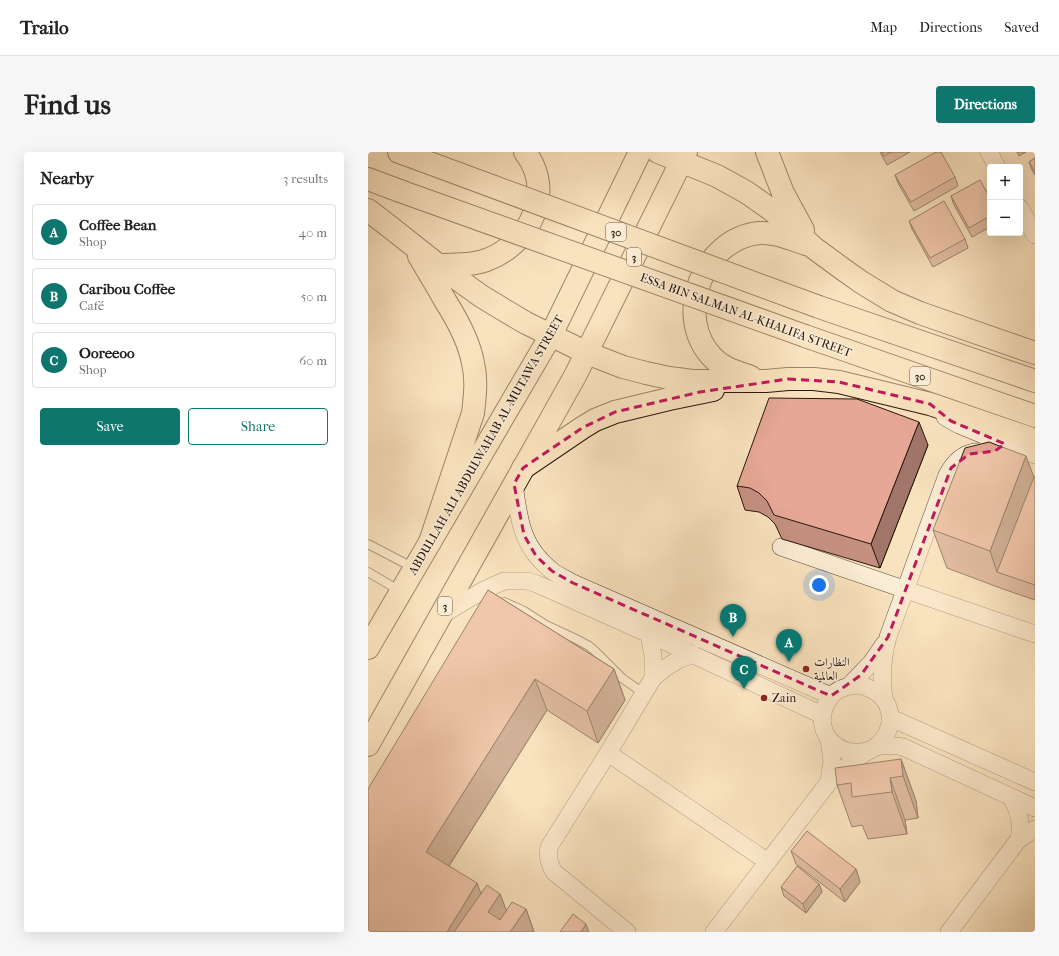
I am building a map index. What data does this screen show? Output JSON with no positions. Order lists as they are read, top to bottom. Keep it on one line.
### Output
{"streets":{"main road":["30","3","ESSA BIN SALMAN AL-KHALIFA STREET","ABDULLAH ALI ABDULWAHAB AL-MUTAWA STREET"]},"places":["النظارات العالمية","Zain"],"page":{"header":"Trailo","nav":["Map","Directions","Saved"],"buttons":["Directions",["Save","Share"]],"title":"Find us","heading":["Nearby","3 results"],"map_buttons":["+","−"],"list":[{"mark":"A","name":"Coffee Bean","note":"Shop","value":"40 m"},{"mark":"B","name":"Caribou Coffee","note":"Café","value":"50 m"},{"mark":"C","name":"Ooreeoo","note":"Shop","value":"60 m"}],"pins":["B","A","C"]}}
